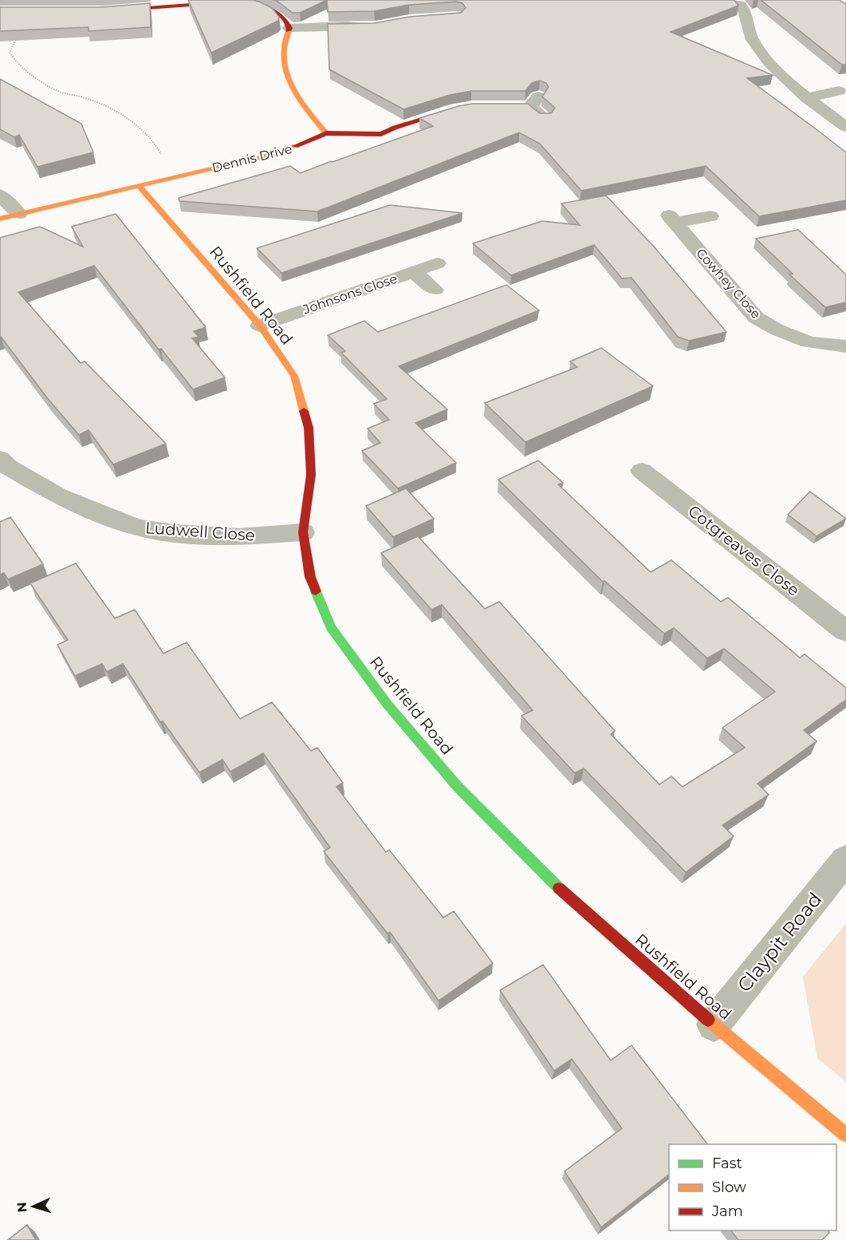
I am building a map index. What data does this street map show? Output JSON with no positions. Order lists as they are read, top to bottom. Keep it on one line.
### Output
{"streets":{"street":["Dennis Drive","Cowhey Close","Johnsons Close","Rushfield Road","Ludwell Close","Cotgreaves Close","Claypit Road"]},"crossings":[["Dennis Drive","Rushfield Road"],["Johnsons Close","Rushfield Road"],["Rushfield Road","Ludwell Close"],["Rushfield Road","Claypit Road"]],"legend":["Fast","Slow","Jam"],"north":"left"}
